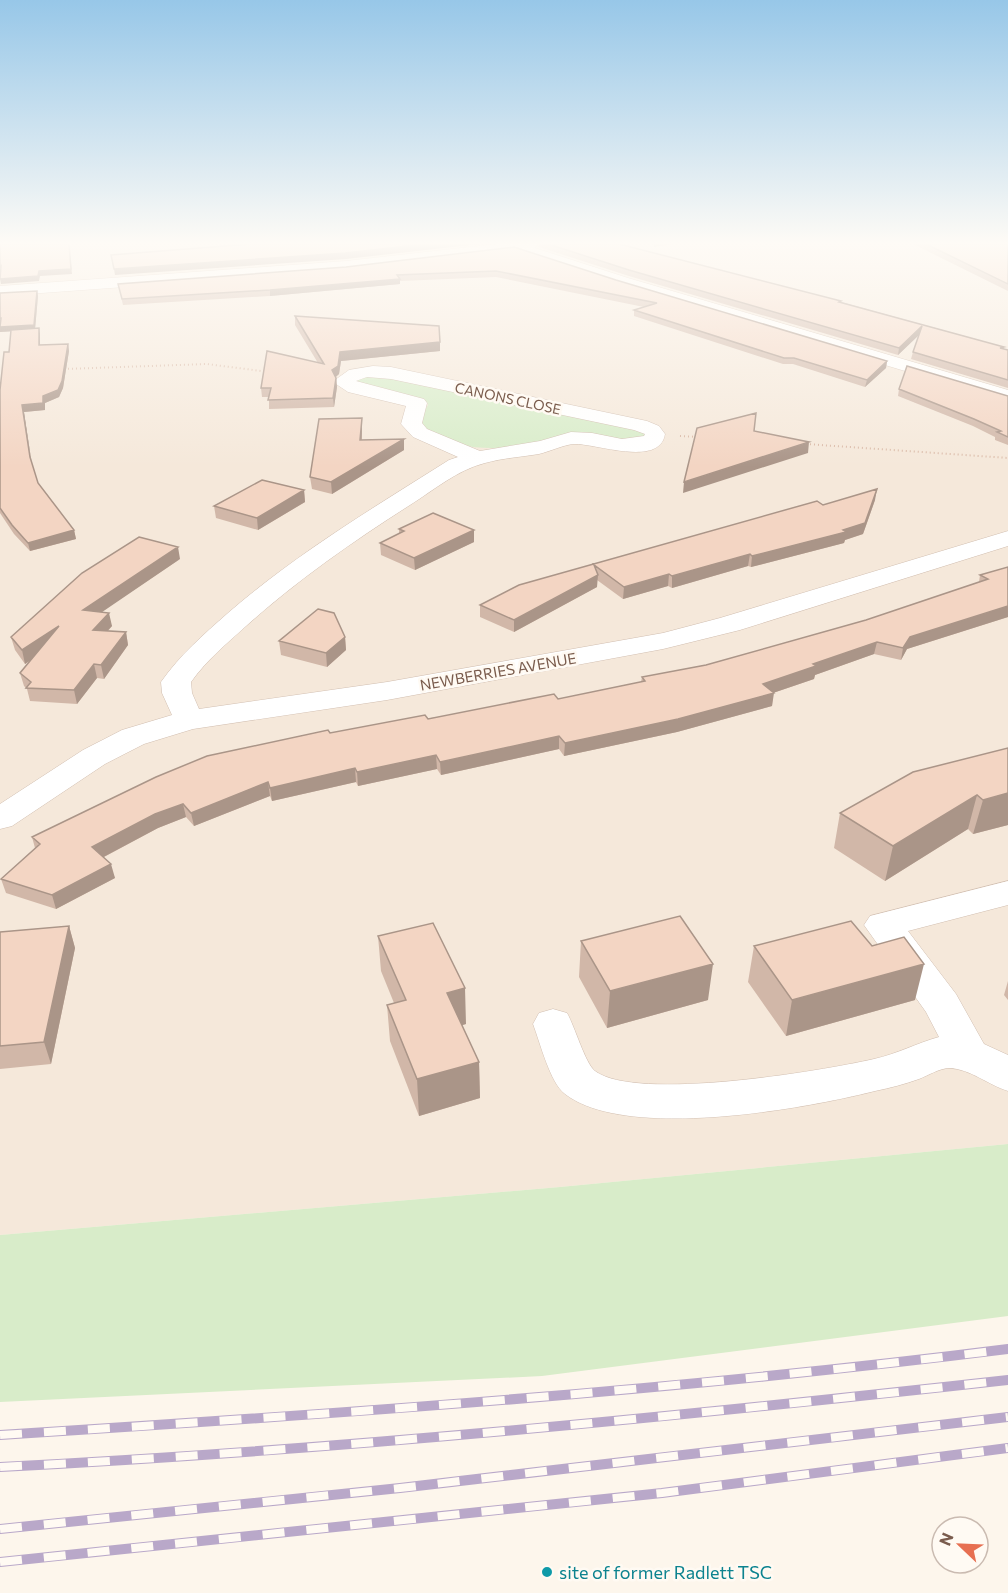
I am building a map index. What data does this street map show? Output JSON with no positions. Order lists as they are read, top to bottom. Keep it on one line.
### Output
{"streets":{"street":["CANONS CLOSE","NEWBERRIES AVENUE"]},"places":["site of former Radlett TSC"],"north":"top left"}
